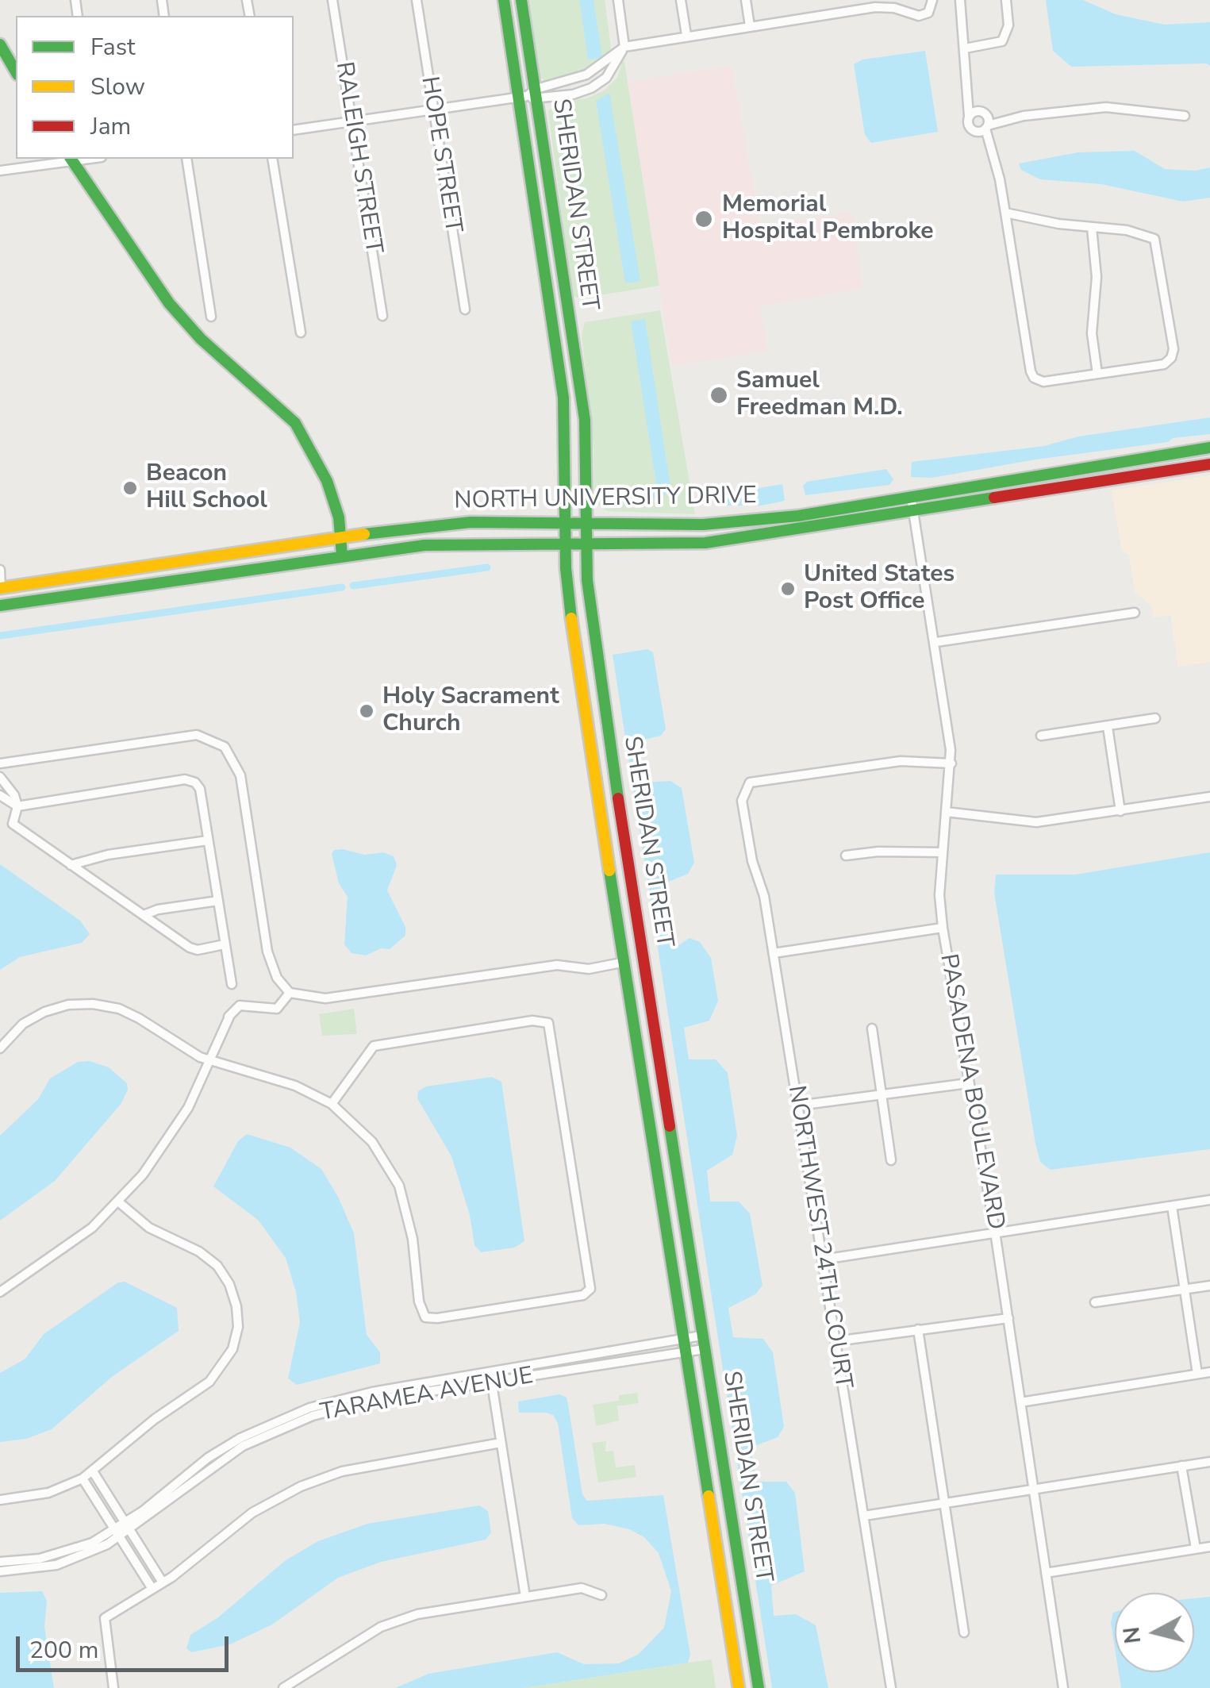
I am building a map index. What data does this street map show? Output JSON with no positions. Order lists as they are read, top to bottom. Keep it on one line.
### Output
{"streets":{"main road":["SHERIDAN STREET","NORTH UNIVERSITY DRIVE"],"street":["HOPE STREET","RALEIGH STREET","PASADENA BOULEVARD","NORTHWEST 24TH COURT","TARAMEA AVENUE"]},"crossings":[["SHERIDAN STREET","NORTH UNIVERSITY DRIVE"],["SHERIDAN STREET","TARAMEA AVENUE"],["NORTH UNIVERSITY DRIVE","PASADENA BOULEVARD"],["PASADENA BOULEVARD","NORTHWEST 24TH COURT"]],"places":["Memorial Hospital Pembroke","Samuel Freedman M.D.","Beacon Hill School","United States Post Office","Holy Sacrament Church"],"legend":["Fast","Slow","Jam"],"scale_bar":"200 m","north":"left"}
